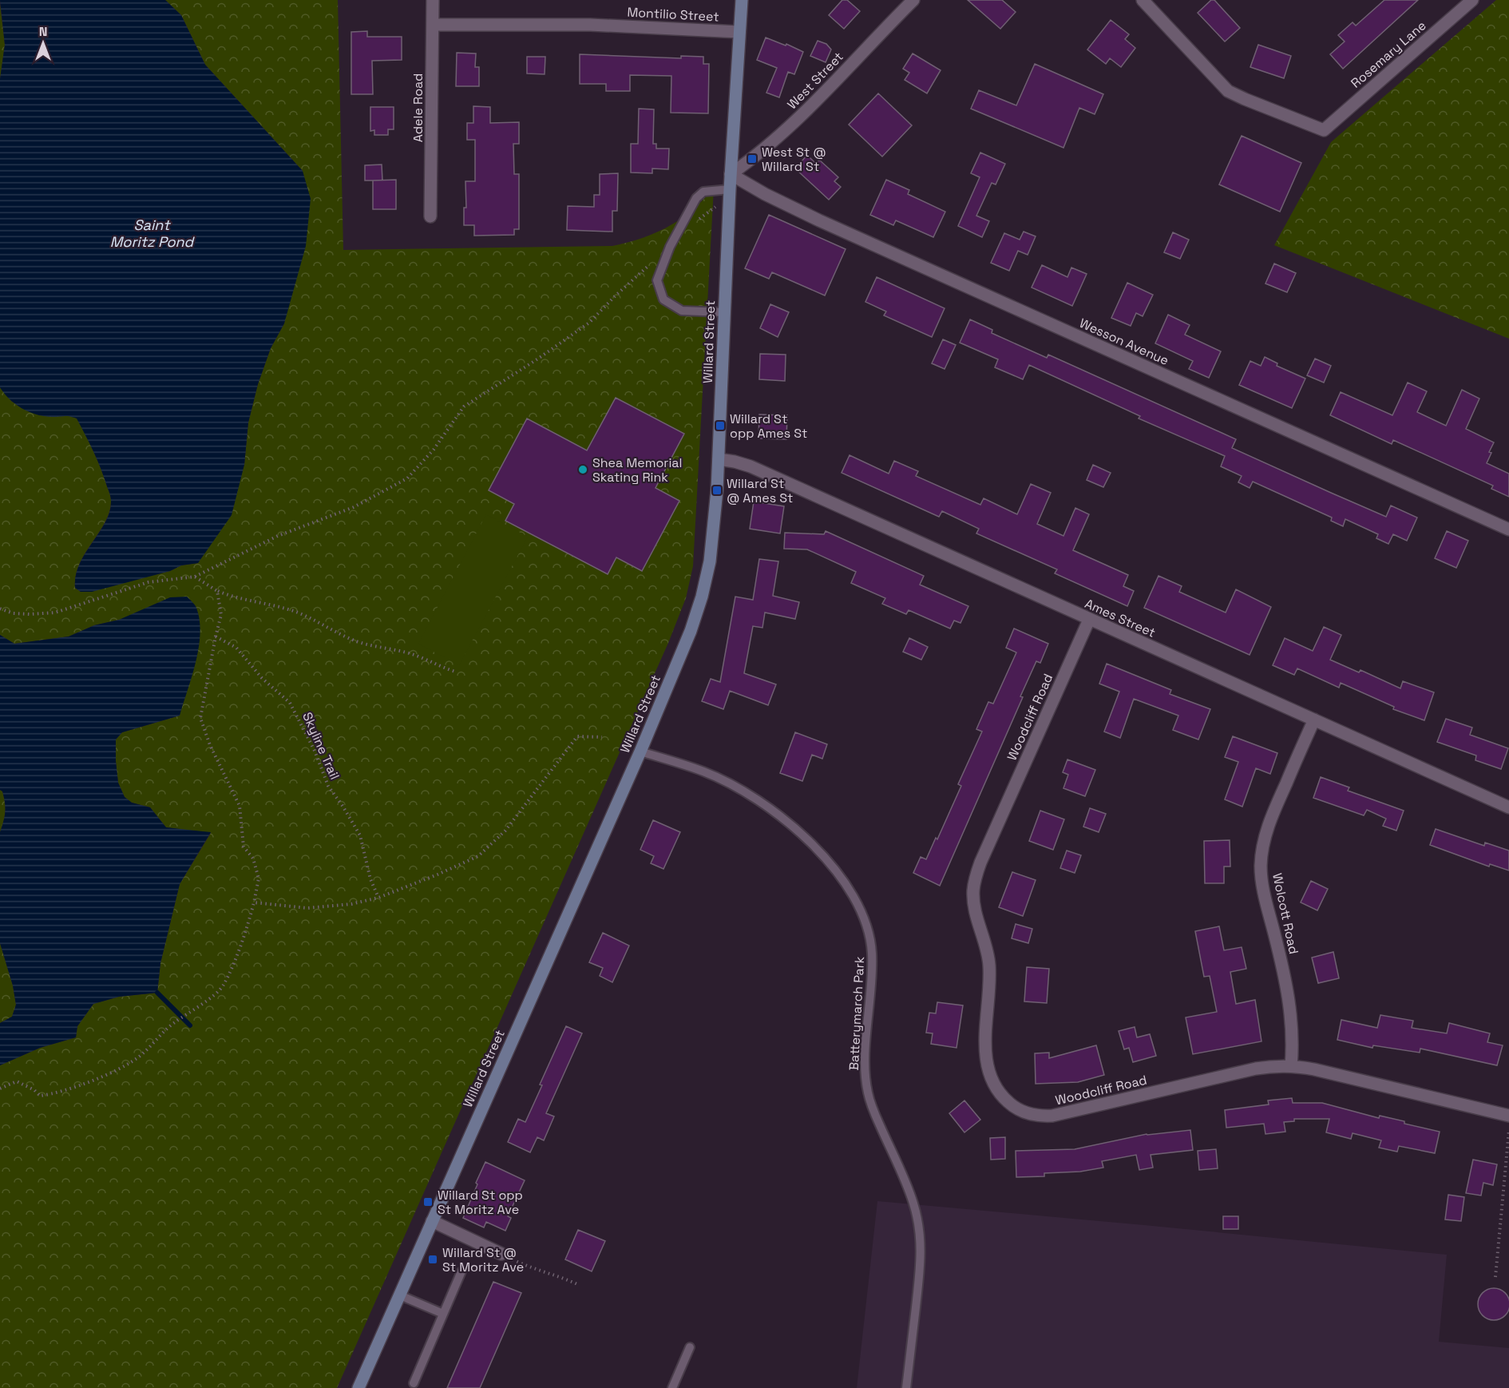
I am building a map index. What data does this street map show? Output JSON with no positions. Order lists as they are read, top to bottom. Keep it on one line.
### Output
{"streets":{"main road":["Willard Street"],"street":["Montilio Street","Rosemary Lane","West Street","Adele Road","Wesson Avenue","Ames Street","Woodcliff Road","Wolcott Road"],"lane":["Batterymarch Park"],"path":["Skyline Trail"]},"crossings":[["Montilio Street","Adele Road"],["Montilio Street","Willard Street"],["West Street","Willard Street"],["West Street","Wesson Avenue"],["Willard Street","Wesson Avenue"],["Willard Street","Ames Street"],["Willard Street","Batterymarch Park"],["Ames Street","Woodcliff Road"],["Ames Street","Wolcott Road"],["Woodcliff Road","Wolcott Road"]],"water":["Saint Moritz Pond"],"places":{"transit":["West St @ Willard St","Willard St opp Ames St","Willard St @ Ames St","Willard St opp St Moritz Ave","Willard St @ St Moritz Ave"],"other":["Shea Memorial Skating Rink"]},"north":"top"}
